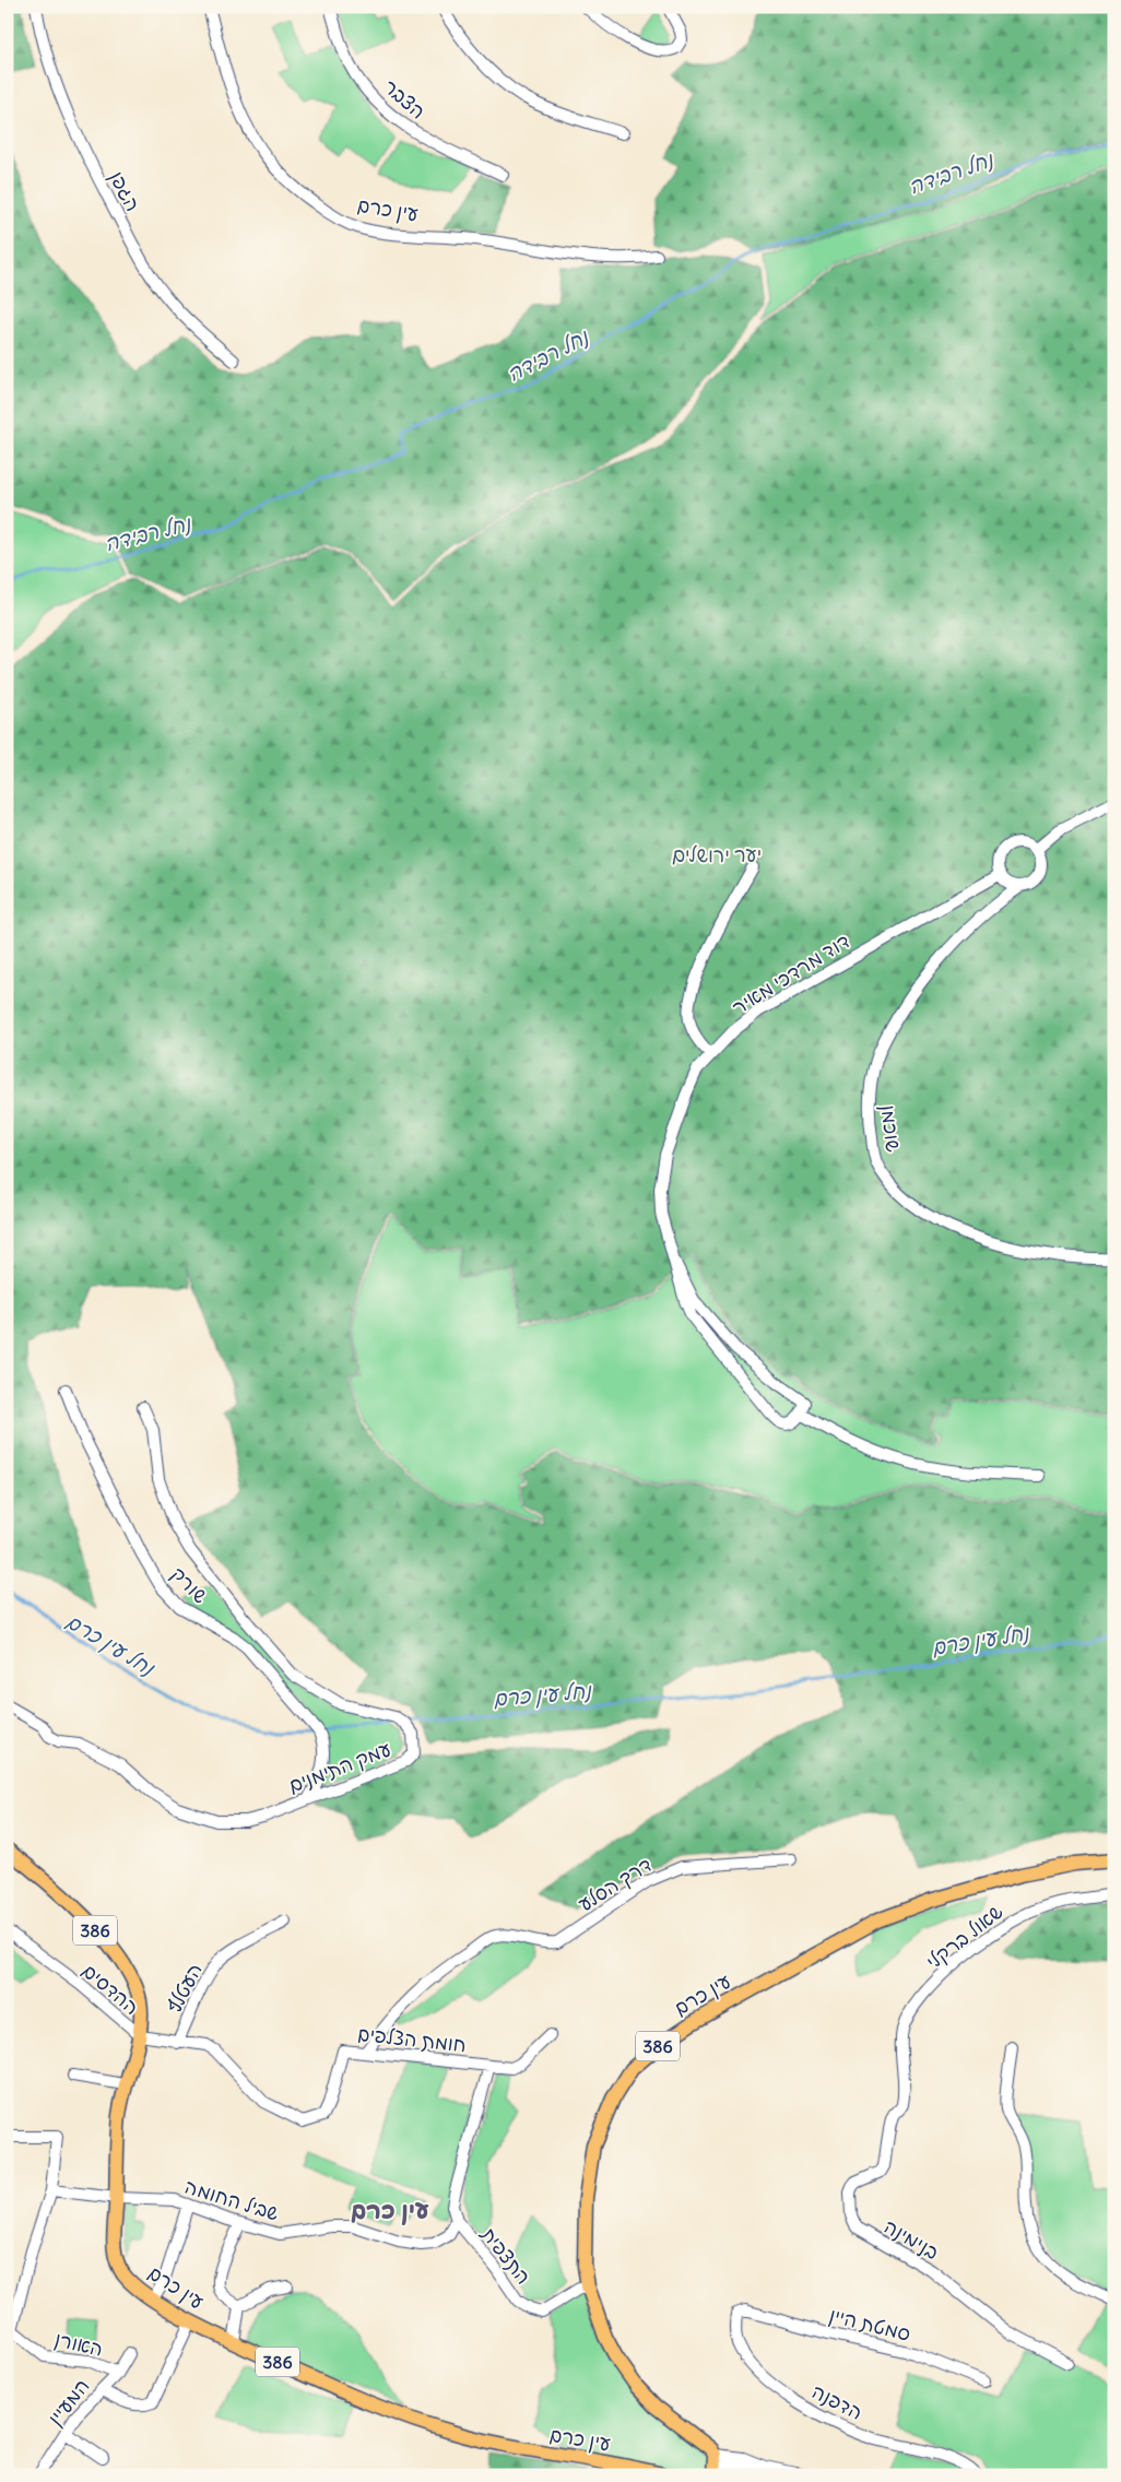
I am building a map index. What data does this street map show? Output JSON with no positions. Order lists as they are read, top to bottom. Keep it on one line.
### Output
{"streets":{"main road":["עין כרם","386"],"street":["הצבר","הגפן","דוד מרדכי מאיר","שוכמן","שורק","עמק התימנים","דרך הסלע","שאול ברקלי","העטלף","ההדסים","חומת הצלפים","שביל החומה","בנימינה","התצפית","סמטת היין","האורן","המעיין","הדפנה"]},"crossings":[["עין כרם","ההדסים"],["עין כרם","חומת הצלפים"],["עין כרם","שביל החומה"],["עין כרם","התצפית"],["דוד מרדכי מאיר","שוכמן"],["שורק","עמק התימנים"],["דרך הסלע","חומת הצלפים"],["שאול ברקלי","בנימינה"],["העטלף","חומת הצלפים"],["ההדסים","חומת הצלפים"],["שביל החומה","התצפית"],["סמטת היין","הדפנה"],["האורן","המעיין"]],"districts":["עין כרם"],"water":["נחל רבידה","נחל עין כרם"],"parks":["יער ירושלים"]}
